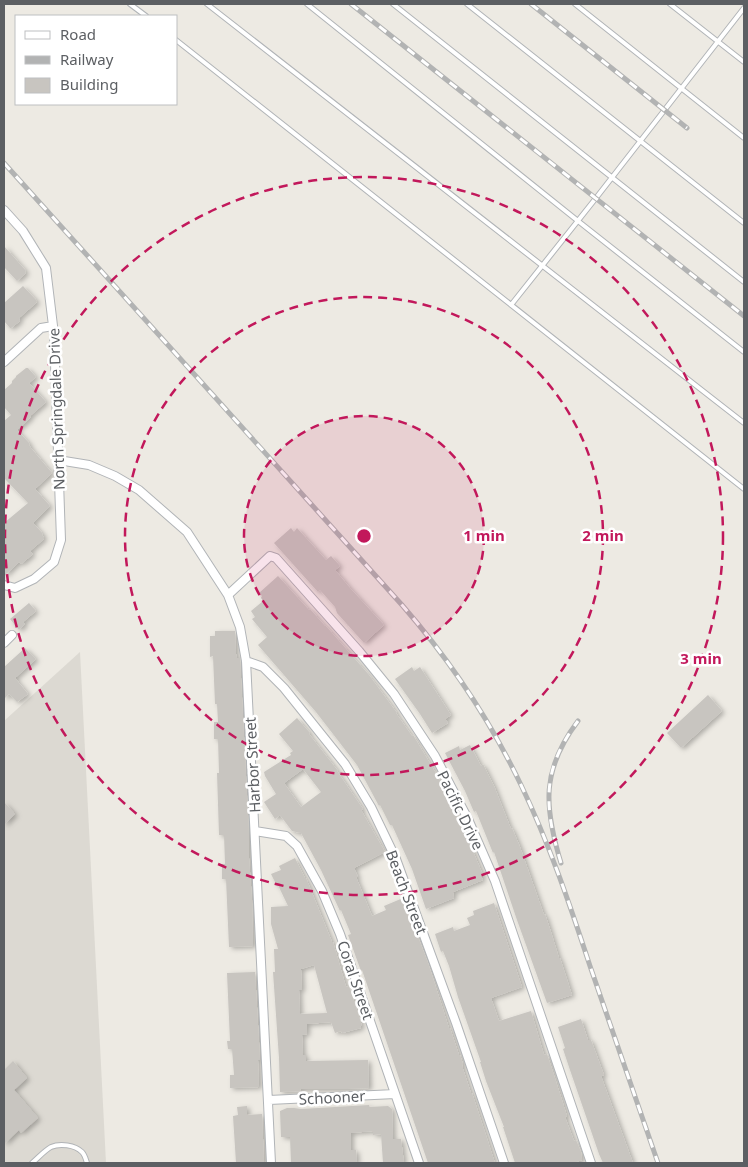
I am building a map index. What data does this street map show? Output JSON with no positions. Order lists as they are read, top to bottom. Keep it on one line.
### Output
{"streets":{"street":["North Springdale Drive","Harbor Street","Pacific Drive","Beach Street","Coral Street","Schooner"]},"crossings":[["North Springdale Drive","Harbor Street"],["Harbor Street","Pacific Drive"],["Harbor Street","Beach Street"],["Harbor Street","Coral Street"],["Harbor Street","Schooner"],["Coral Street","Schooner"]],"legend":["Road","Railway","Building"],"rings":["1 min","2 min","3 min"]}
